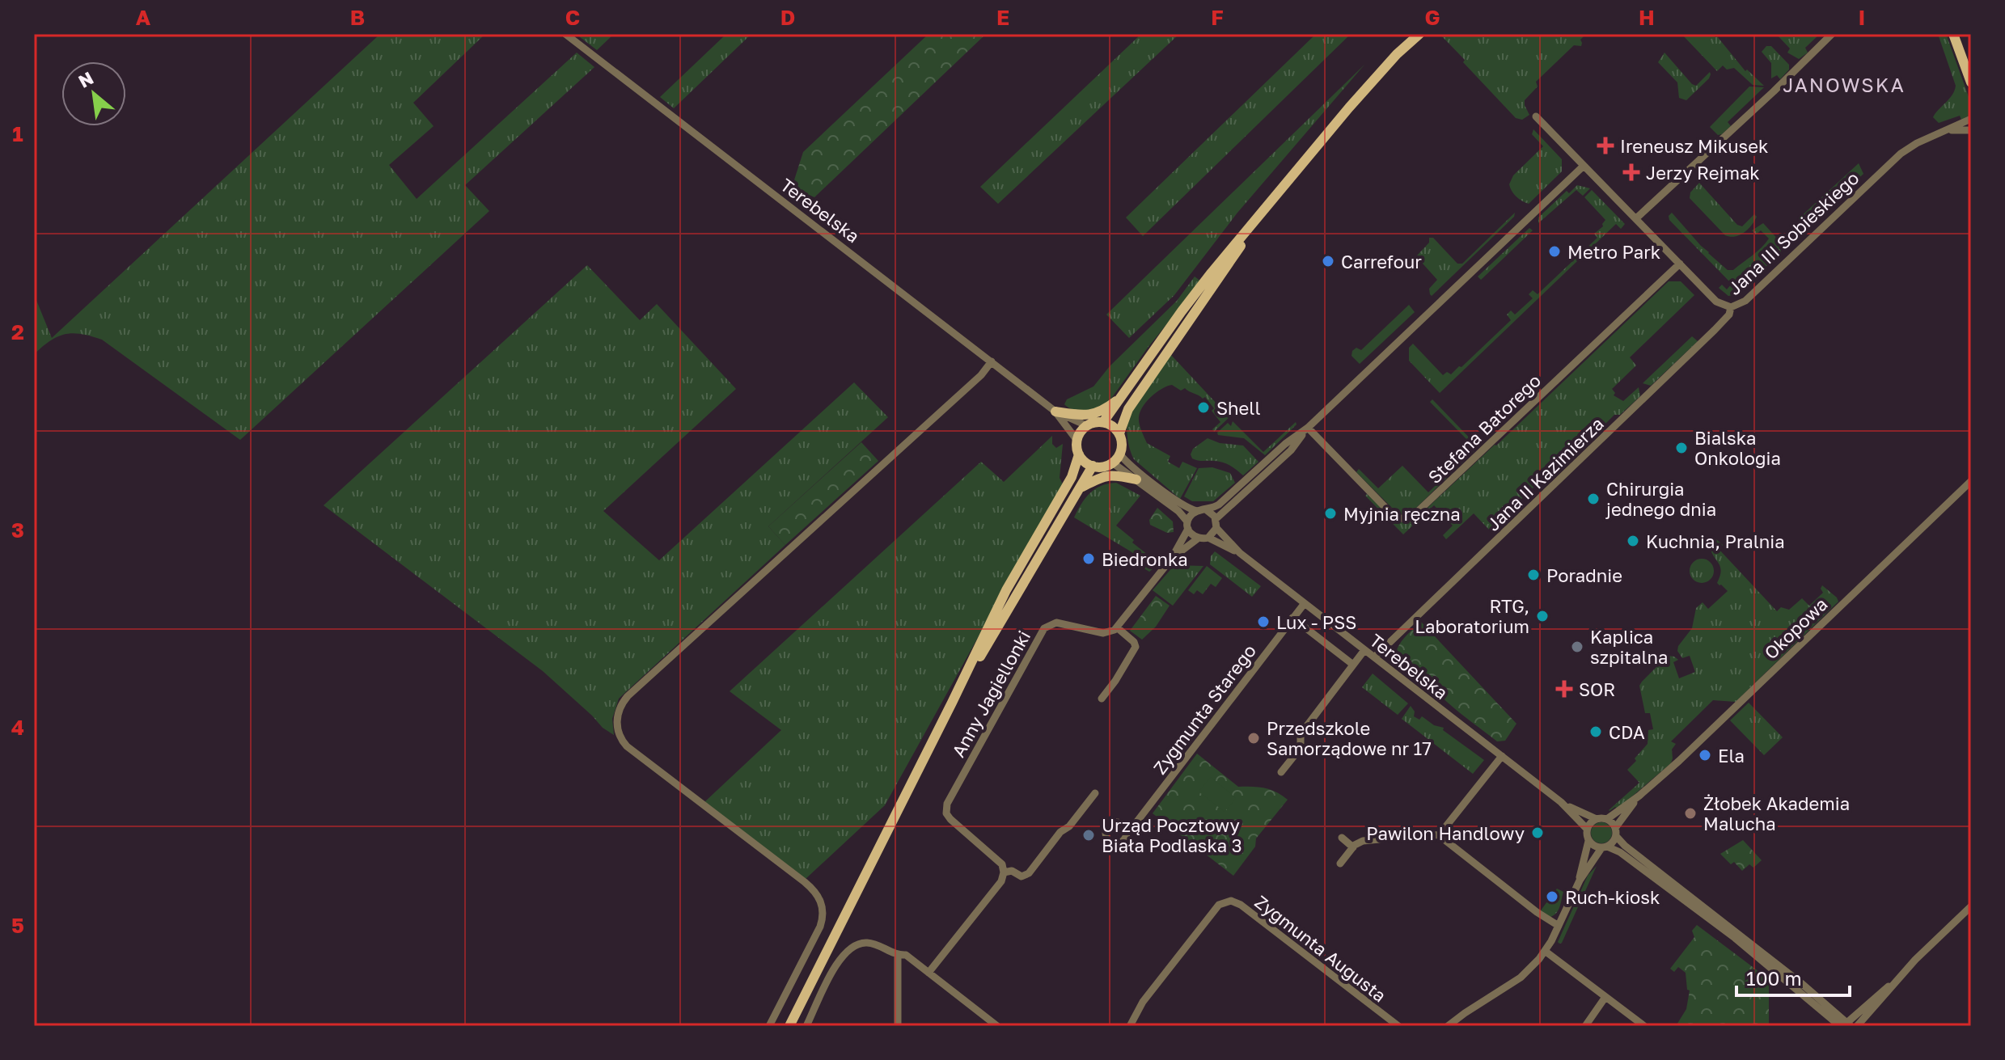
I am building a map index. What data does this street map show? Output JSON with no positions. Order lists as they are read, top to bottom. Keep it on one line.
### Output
{"streets":{"street":["Terebelska","Jana III Sobieskiego","Stefana Batorego","Jana II Kazimierza","Okopowa","Anny Jagiellonki","Zygmunta Starego","Zygmunta Augusta"]},"crossings":[["Terebelska","Jana II Kazimierza"],["Terebelska","Okopowa"],["Terebelska","Zygmunta Starego"],["Jana III Sobieskiego","Stefana Batorego"],["Jana III Sobieskiego","Jana II Kazimierza"]],"districts":["JANOWSKA"],"places":{"health":["Ireneusz Mikusek","Jerzy Rejmak","SOR"],"other":["Metro Park","Carrefour","Shell","Bialska Onkologia","Chirurgia jednego dnia","Myjnia ręczna","Kuchnia, Pralnia","Biedronka","Poradnie","RTG, Laboratorium","Lux - PSS","Kaplica szpitalna","CDA","Przedszkole Samorządowe nr 17","Ela","Żłobek Akademia Malucha","Pawilon Handlowy","Urząd Pocztowy Biała Podlaska 3","Ruch-kiosk"]},"scale_bar":"100 m","north":"top left","grid":{"columns":["A","B","C","D","E","F","G","H","I"],"rows":["1","2","3","4","5"]}}
